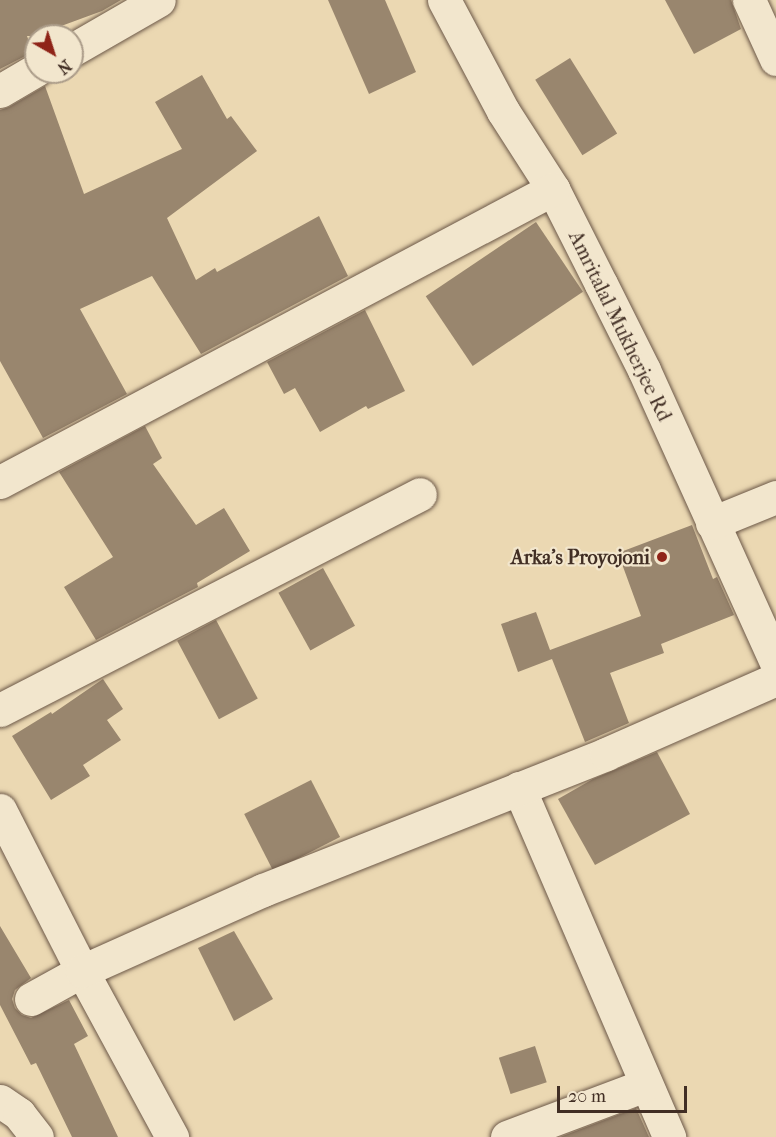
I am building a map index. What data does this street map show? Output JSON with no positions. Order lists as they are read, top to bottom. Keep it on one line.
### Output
{"streets":{"street":["Amritalal Mukherjee Rd"]},"places":["Arka's Proyojoni"],"scale_bar":"20 m","north":"bottom right"}
